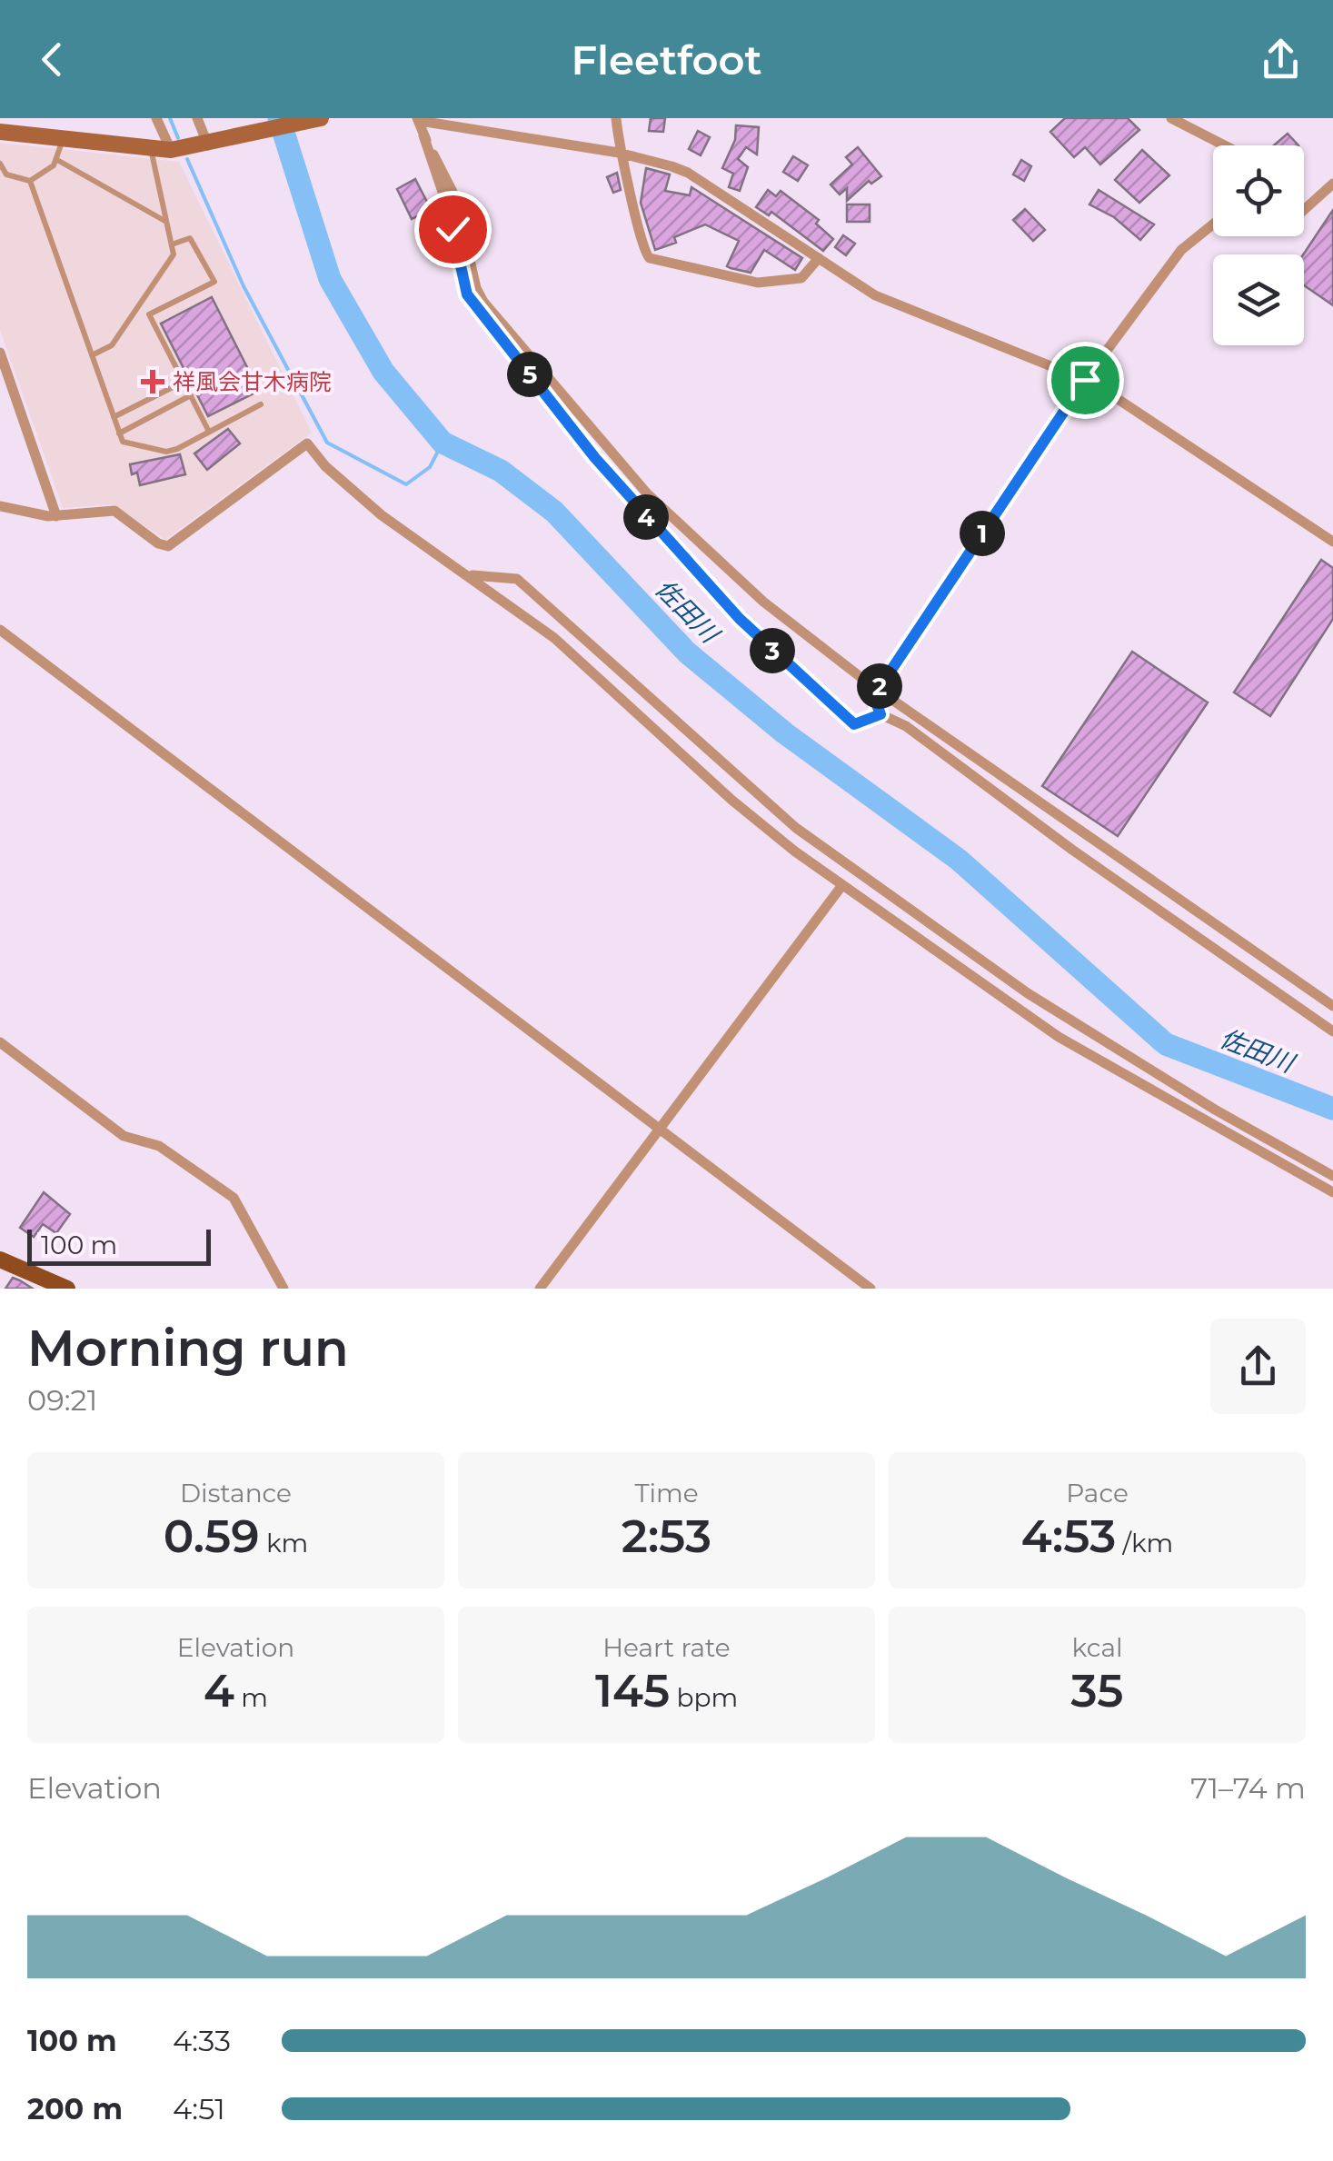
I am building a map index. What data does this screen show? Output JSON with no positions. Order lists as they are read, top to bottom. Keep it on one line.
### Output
{"water":["佐田川"],"places":{"health":["祥風会甘木病院"]},"scale_bar":"100 m","page":{"header":"Fleetfoot","pins":["5","4","1","3","2"],"scale":"100 m","heading":["Morning run","09:21"],"stats":[["Distance","0.59 km"],["Time","2:53"],["Pace","4:53 /km"],["Elevation","4 m"],["Heart rate","145 bpm"],["kcal","35"]],"chart":["Elevation","71–74 m"],"list":[{"name":"100 m","note":"4:33"},{"name":"200 m","note":"4:51"}]}}
